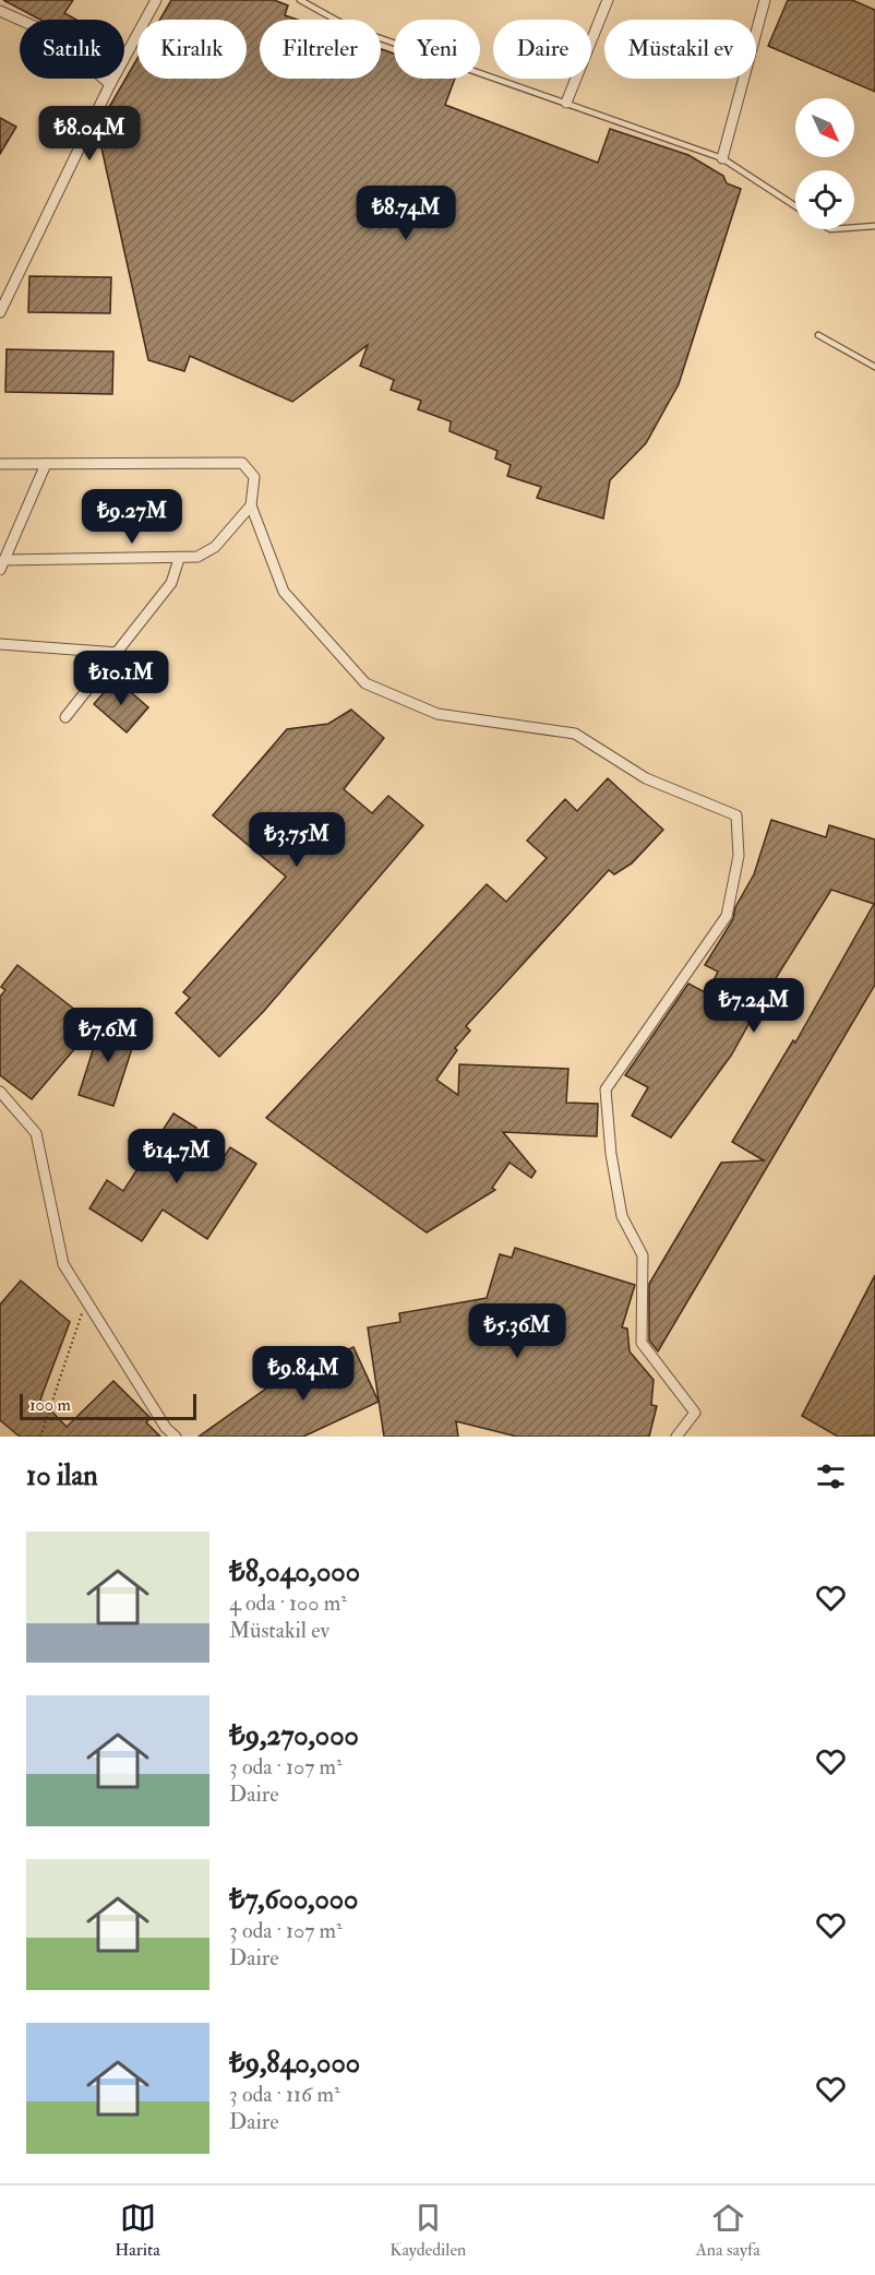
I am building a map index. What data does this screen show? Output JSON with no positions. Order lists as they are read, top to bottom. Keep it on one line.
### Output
{"scale_bar":"100 m","north":"bottom right","page":{"chip":["Satılık","Kiralık","Filtreler","Yeni","Daire","Müstakil ev"],"price":["₺8.04M","₺8.74M","₺9.27M","₺10.1M","₺3.75M","₺7.24M","₺7.6M","₺14.7M","₺5.36M","₺9.84M"],"scale":"100 m","heading":"10 ilan","list":[{"name":"₺8,040,000","note":"4 oda · 100 m² · Müstakil ev"},{"name":"₺9,270,000","note":"3 oda · 107 m² · Daire"},{"name":"₺7,600,000","note":"3 oda · 107 m² · Daire"},{"name":"₺9,840,000","note":"3 oda · 116 m² · Daire"}],"tabs":["Harita","Kaydedilen","Ana sayfa"]}}
